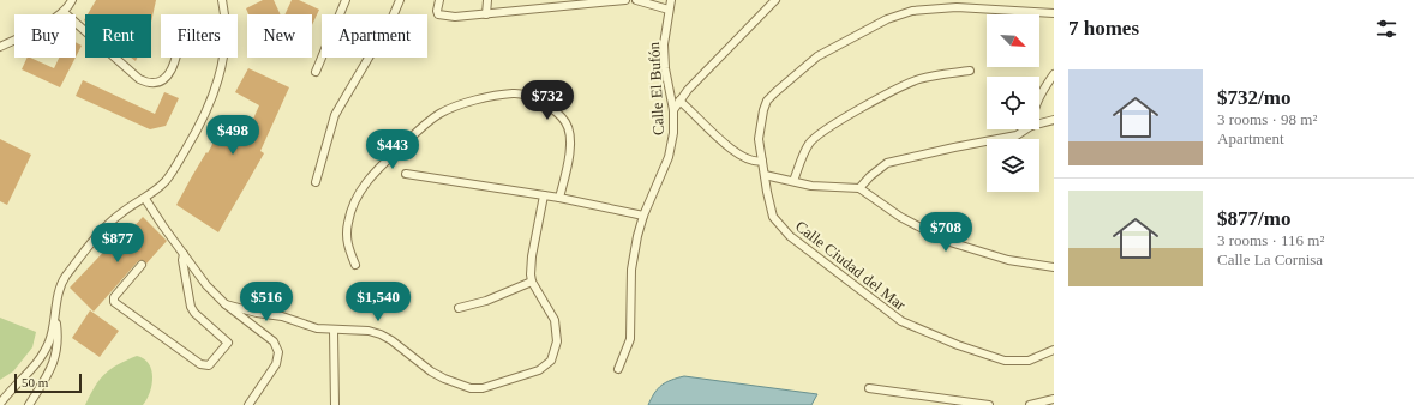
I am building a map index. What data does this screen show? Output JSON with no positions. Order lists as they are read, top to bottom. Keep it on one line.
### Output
{"streets":{"street":["Calle El Bufón","Calle Ciudad del Mar"]},"scale_bar":"50 m","north":"bottom right","page":{"heading":"7 homes","chip":["Buy","Rent","Filters","New","Apartment"],"list":[{"name":"$732/mo","note":"3 rooms · 98 m² · Apartment"},{"name":"$877/mo","note":"3 rooms · 116 m² · Calle La Cornisa"}],"price":["$732","$498","$443","$708","$877","$516","$1,540"],"scale":"50 m"}}
